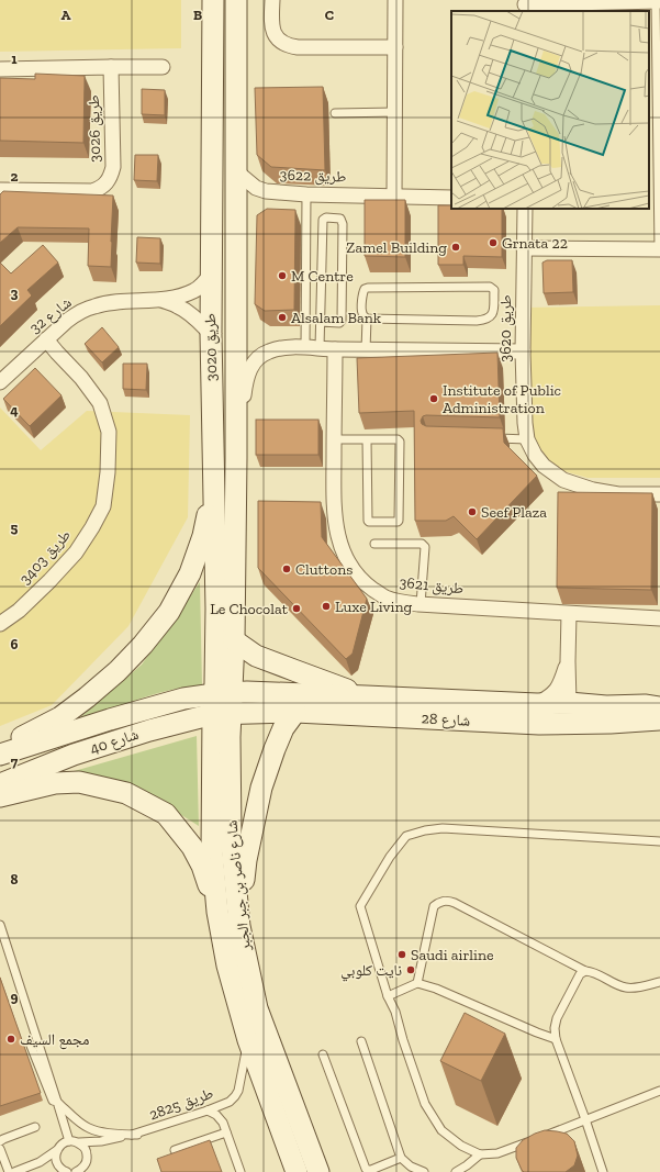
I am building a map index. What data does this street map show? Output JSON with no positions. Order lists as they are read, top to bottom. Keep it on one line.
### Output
{"streets":{"street":["طريق 3026","طريق 3622","شارع 32","طريق 3620","طريق 3020","طريق 3403","طريق 3621","شارع 28","شارع 40","شارع ناصر بن جبر الجبر"],"lane":["طريق 2825"]},"crossings":[["طريق 3622","طريق 3020"],["شارع 32","طريق 3403"],["طريق 3020","شارع 28"],["طريق 3020","شارع 40"],["طريق 3020","شارع ناصر بن جبر الجبر"],["شارع 28","شارع 40"],["شارع 28","شارع ناصر بن جبر الجبر"],["شارع 40","شارع ناصر بن جبر الجبر"],["شارع ناصر بن جبر الجبر","طريق 2825"]],"places":["Grnata 22","Zamel Building","M Centre","Alsalam Bank","Institute of Public Administration","Seef Plaza","Cluttons","Luxe Living","Le Chocolat","Saudi airline","نايت كلوبي","مجمع السيف"],"grid":{"columns":["A","B","C"],"rows":["1","2","3","4","5","6","7","8","9"]}}
